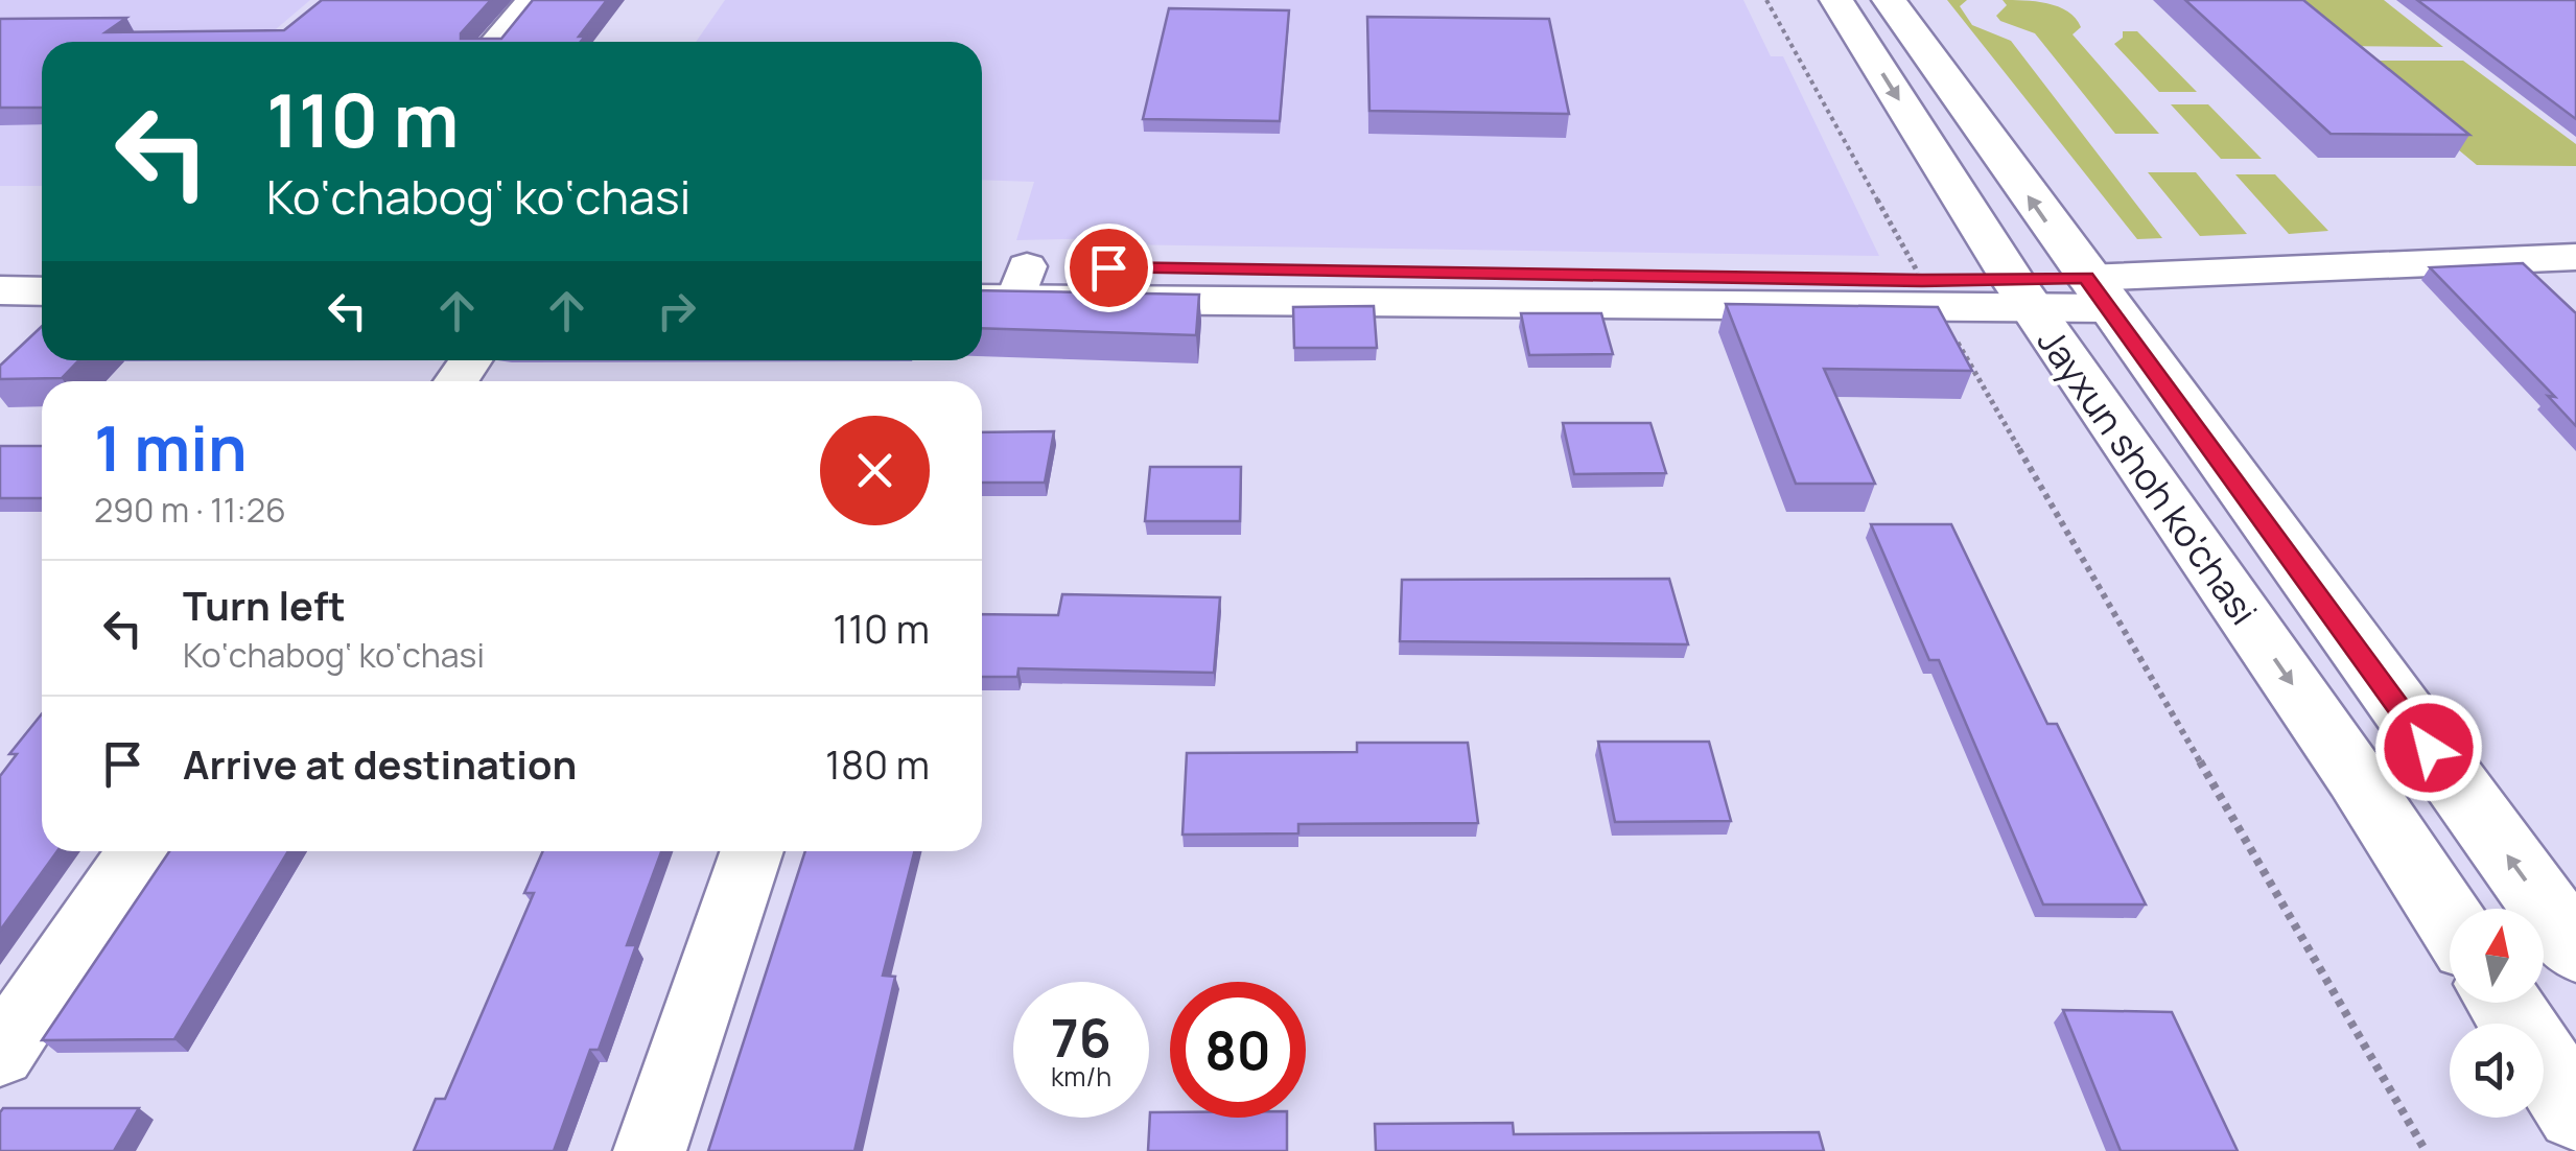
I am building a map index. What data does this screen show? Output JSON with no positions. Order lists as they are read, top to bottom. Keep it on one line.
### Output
{"streets":{"main road":["Jayxun shoh ko'chasi"]},"north":"top","page":{"turn":["110 m","Ko‘chabog‘ ko‘chasi"],"heading":["1 min","290 m · 11:26"],"list":[{"name":"Turn left","note":"Ko‘chabog‘ ko‘chasi","value":"110 m"},{"name":"Arrive at destination","value":"180 m"}],"speed":"76 km/h","limit":"80"}}
